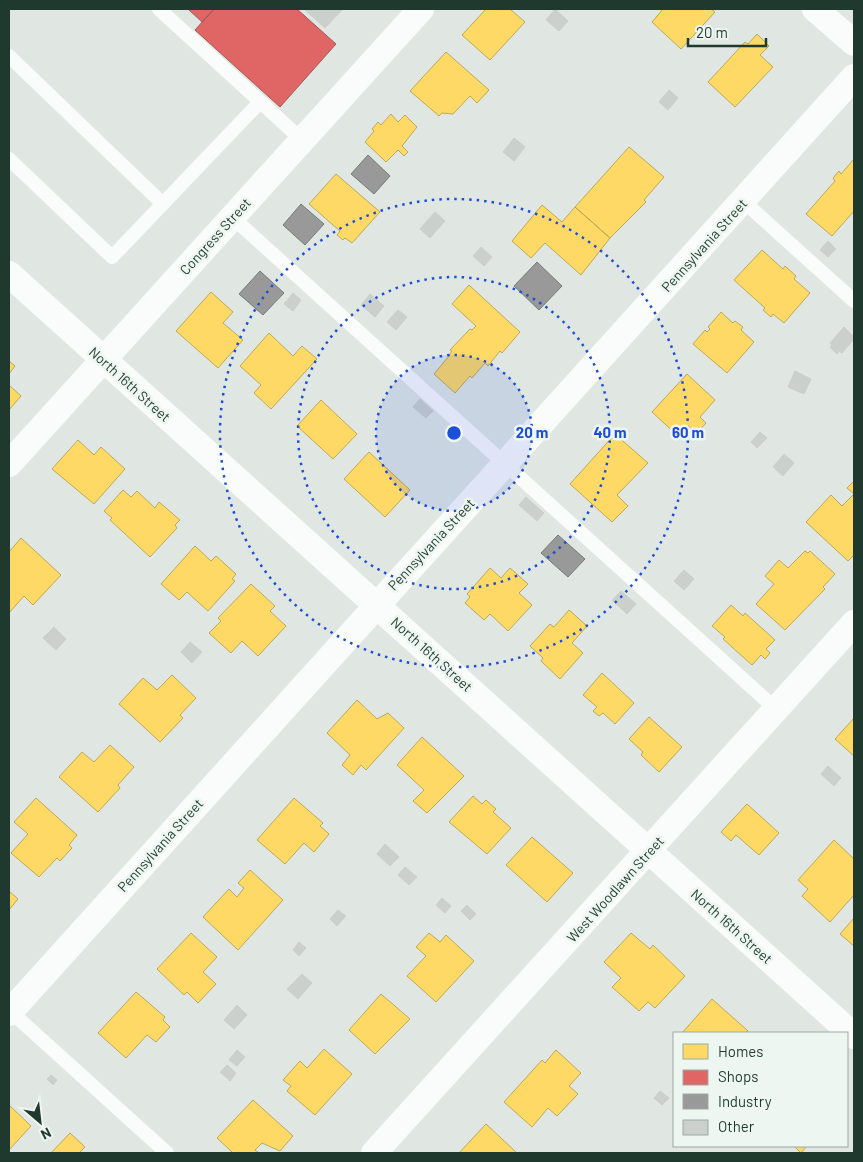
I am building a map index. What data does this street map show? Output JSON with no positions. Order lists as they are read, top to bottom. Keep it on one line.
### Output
{"streets":{"street":["Congress Street","Pennsylvania Street","North 16th Street","West Woodlawn Street"]},"crossings":[["Congress Street","North 16th Street"],["Pennsylvania Street","North 16th Street"],["North 16th Street","West Woodlawn Street"]],"legend":["Homes","Shops","Industry","Other"],"scale_bar":"20 m","north":"bottom right","rings":["20 m","40 m","60 m"]}
